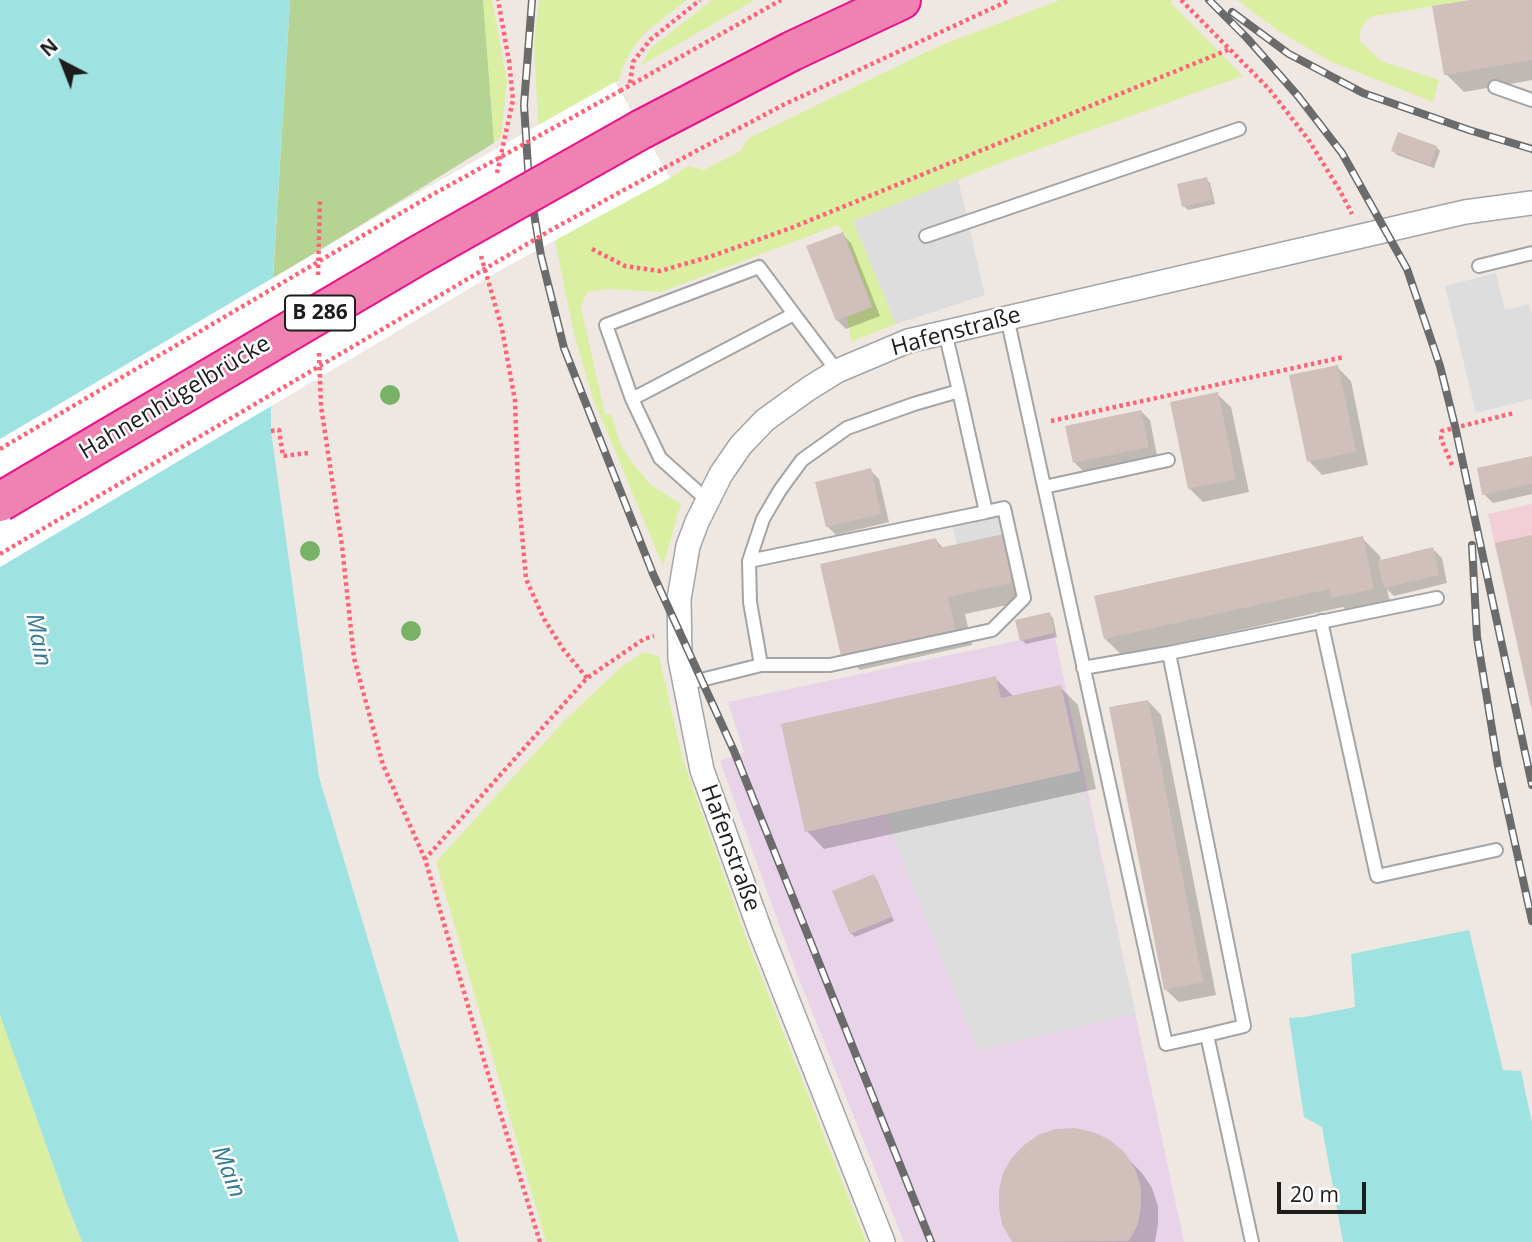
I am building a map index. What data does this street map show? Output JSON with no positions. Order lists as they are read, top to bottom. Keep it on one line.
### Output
{"streets":{"highway":["B 286","Hahnenhügelbrücke"],"street":["Hafenstraße"]},"water":["Main"],"scale_bar":"20 m","north":"top left"}
